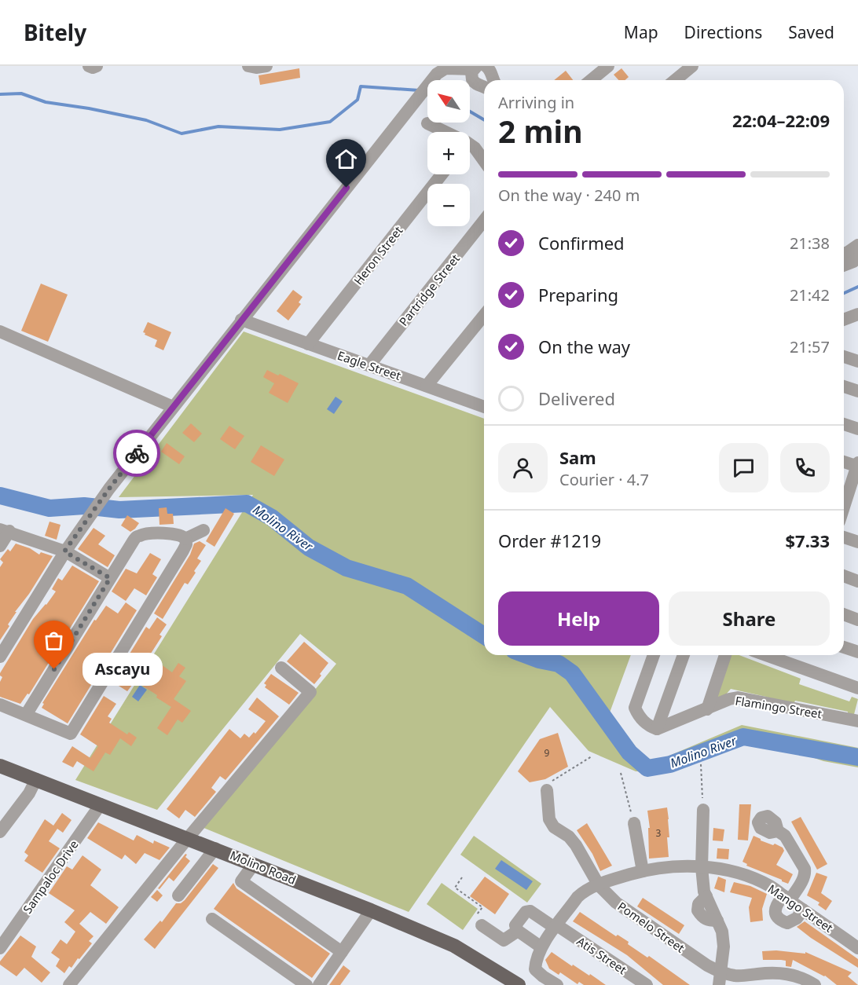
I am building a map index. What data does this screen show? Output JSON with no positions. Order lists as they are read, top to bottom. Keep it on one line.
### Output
{"streets":{"main road":["Molino Road"],"street":["Heron Street","Partridge Street","Eagle Street","Flamingo Street","Sampaloc Drive","Mango Street","Pomelo Street","Atis Street"]},"crossings":[["Heron Street","Eagle Street"],["Partridge Street","Eagle Street"],["Molino Road","Sampaloc Drive"],["Mango Street","Pomelo Street"],["Mango Street","Atis Street"]],"water":["Molino River"],"places":["Ascayu"],"house_numbers":["9","3"],"north":"top left","page":{"header":"Bitely","nav":["Map","Directions","Saved"],"map_buttons":["+","−"],"heading":["2 min","Arriving in","22:04–22:09"],"panel":["Sam","Courier · 4.7","Order #1219","$7.33"],"bar":"On the way · 240 m","list":[["Confirmed","21:38"],["Preparing","21:42"],["On the way","21:57"],"Delivered"],"buttons":["Help","Share"],"bubble":"Ascayu"}}
